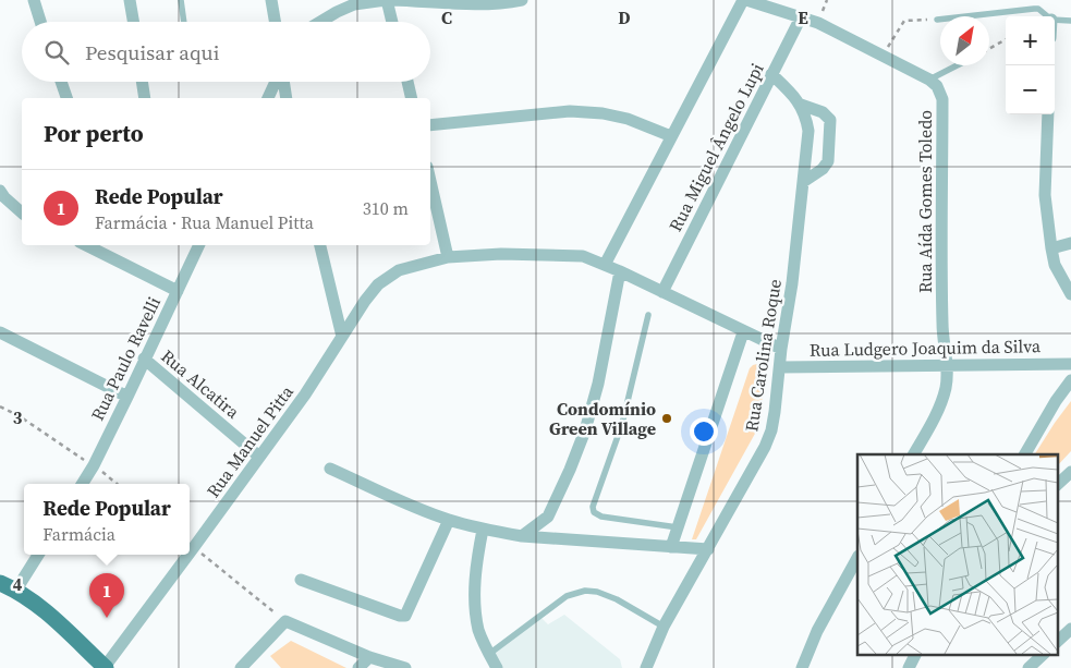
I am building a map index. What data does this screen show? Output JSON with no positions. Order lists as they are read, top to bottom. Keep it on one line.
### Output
{"streets":{"street":["Rua Miguel Ângelo Lupi","Rua Aída Gomes Toledo","Rua Ludgero Joaquim da Silva","Rua Carolina Roque","Rua Paulo Ravelli","Rua Alcatira","Rua Manuel Pitta"]},"crossings":[["Rua Miguel Ângelo Lupi","Rua Carolina Roque"],["Rua Miguel Ângelo Lupi","Rua Manuel Pitta"],["Rua Aída Gomes Toledo","Rua Ludgero Joaquim da Silva"],["Rua Ludgero Joaquim da Silva","Rua Carolina Roque"],["Rua Carolina Roque","Rua Manuel Pitta"],["Rua Paulo Ravelli","Rua Alcatira"],["Rua Alcatira","Rua Manuel Pitta"]],"places":["Condomínio Green Village"],"north":"top right","page":{"map_buttons":["+","−"],"search":"Pesquisar aqui","heading":"Por perto","list":[{"mark":"1","name":"Rede Popular","note":"Farmácia · Rua Manuel Pitta","value":"310 m"}],"popup":["Rede Popular","Farmácia"],"pins":"1"},"grid":{"columns":["C","D","E"],"rows":["3","4"]}}
